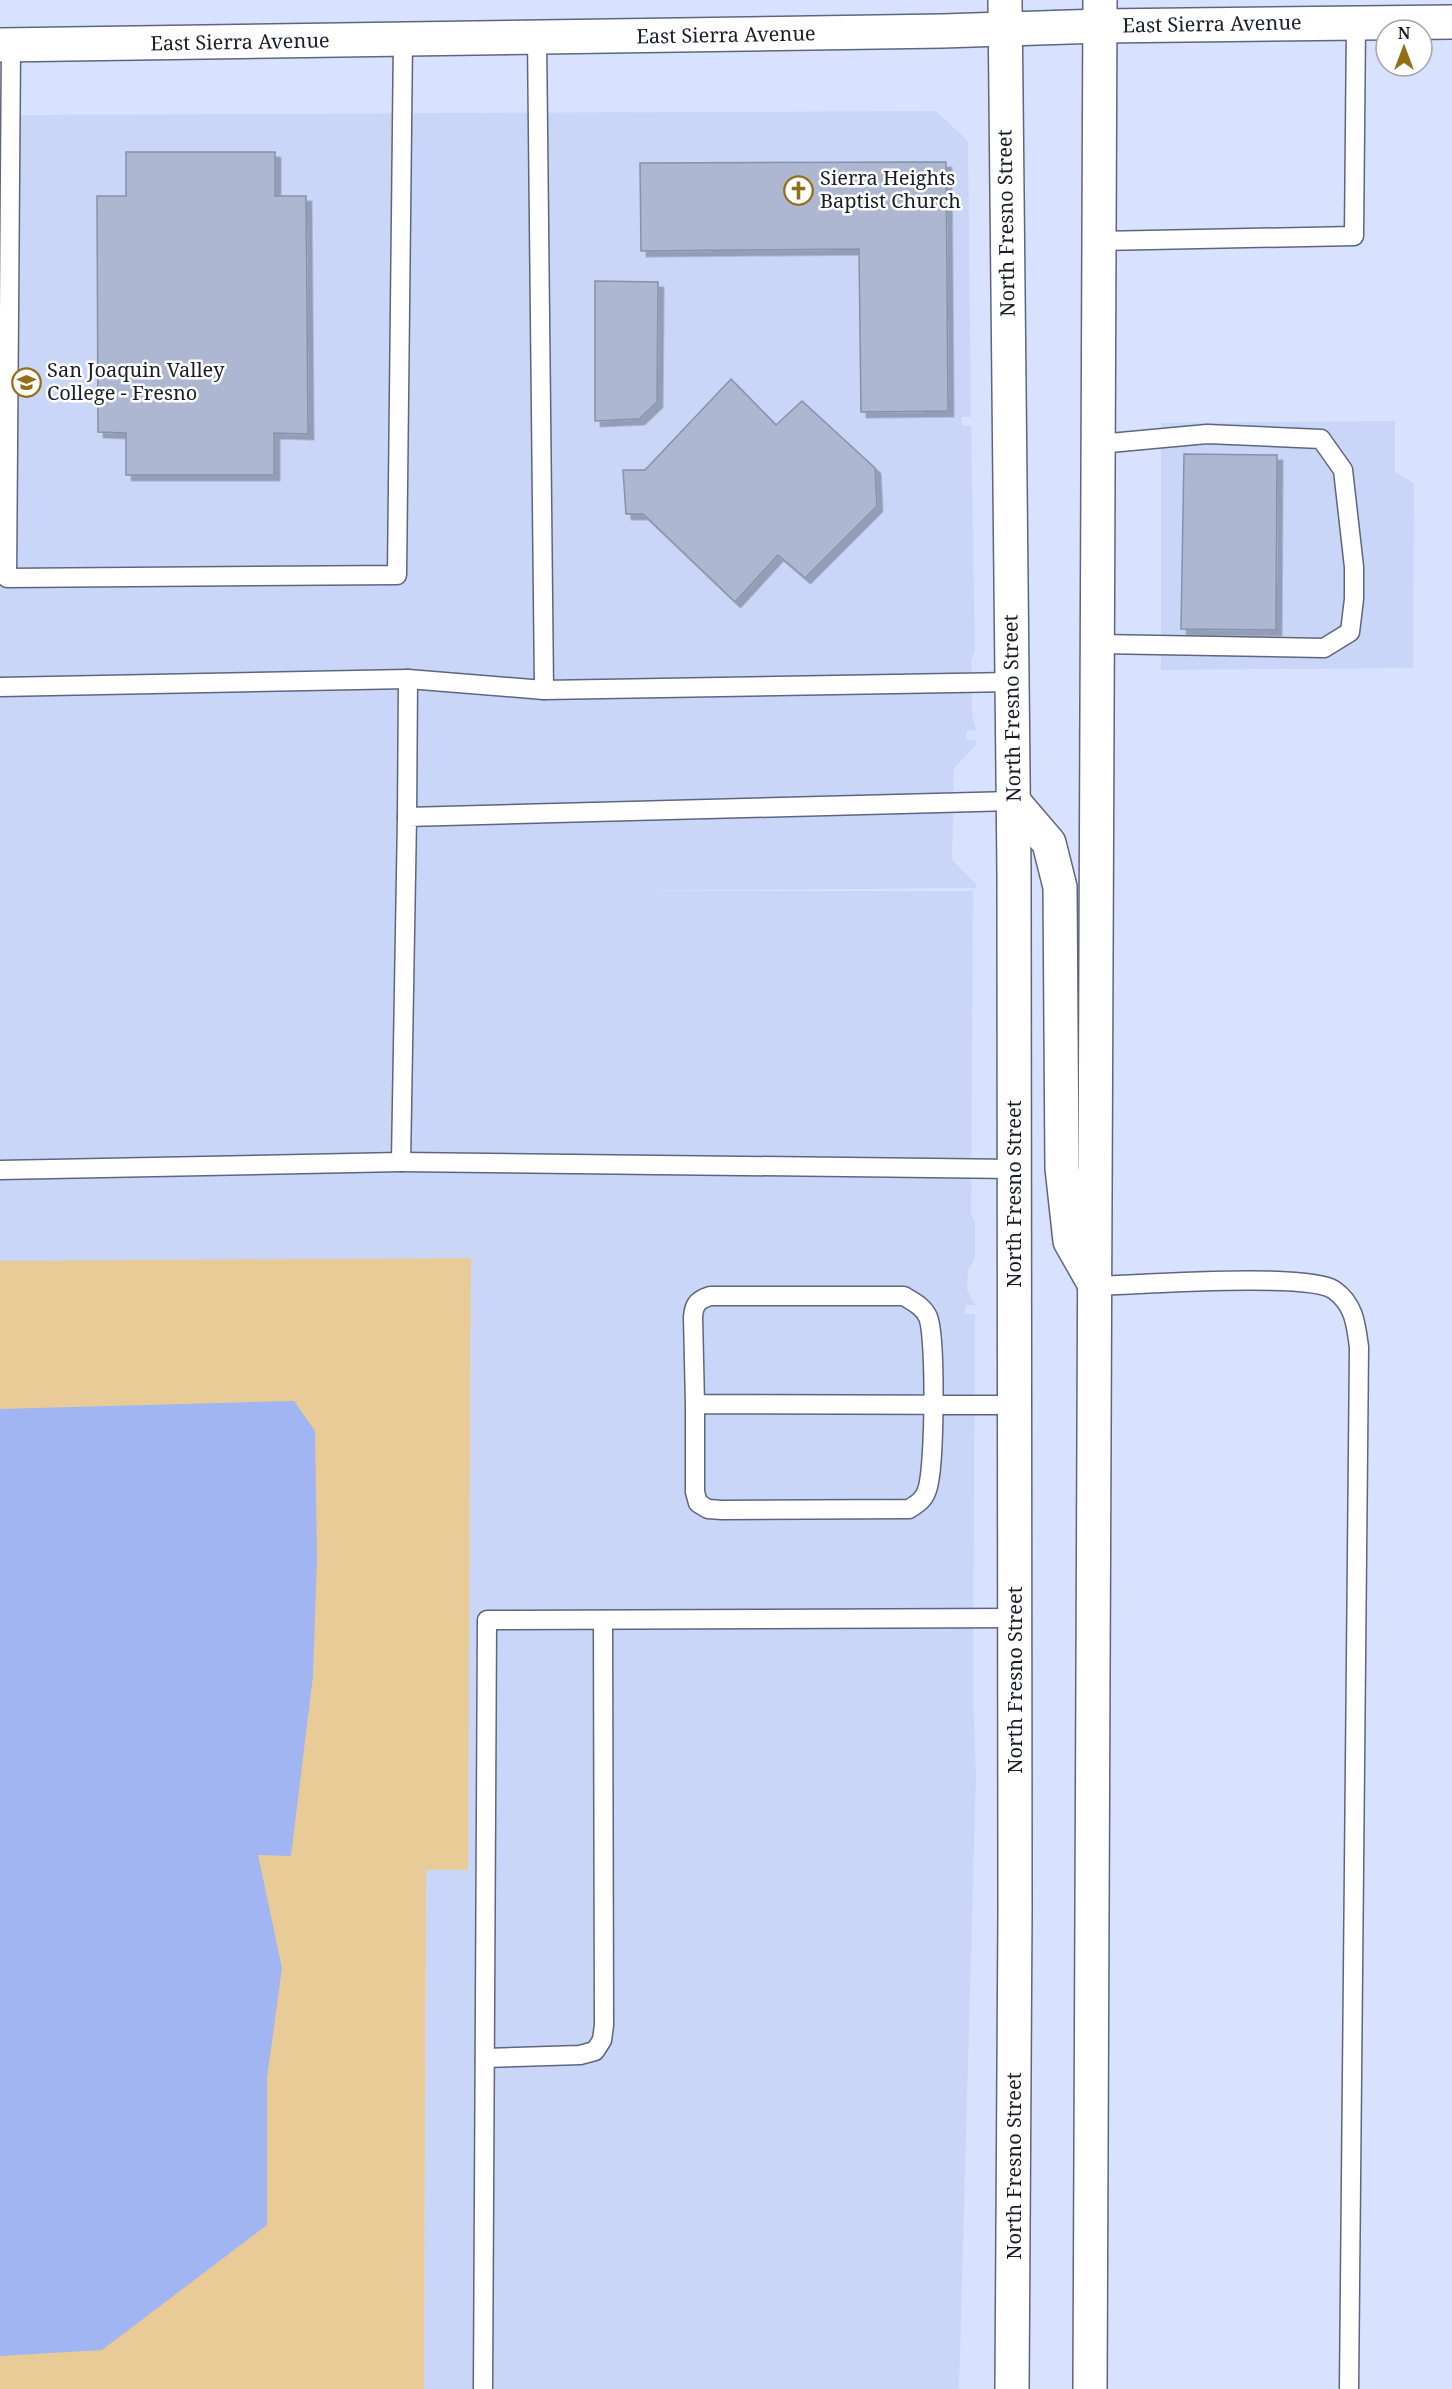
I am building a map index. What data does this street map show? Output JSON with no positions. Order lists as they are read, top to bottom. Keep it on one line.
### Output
{"streets":{"main road":["East Sierra Avenue","North Fresno Street"]},"crossings":[["East Sierra Avenue","North Fresno Street"]],"places":{"church":["Sierra Heights Baptist Church"],"school or university":["San Joaquin Valley College - Fresno"]},"north":"top"}
